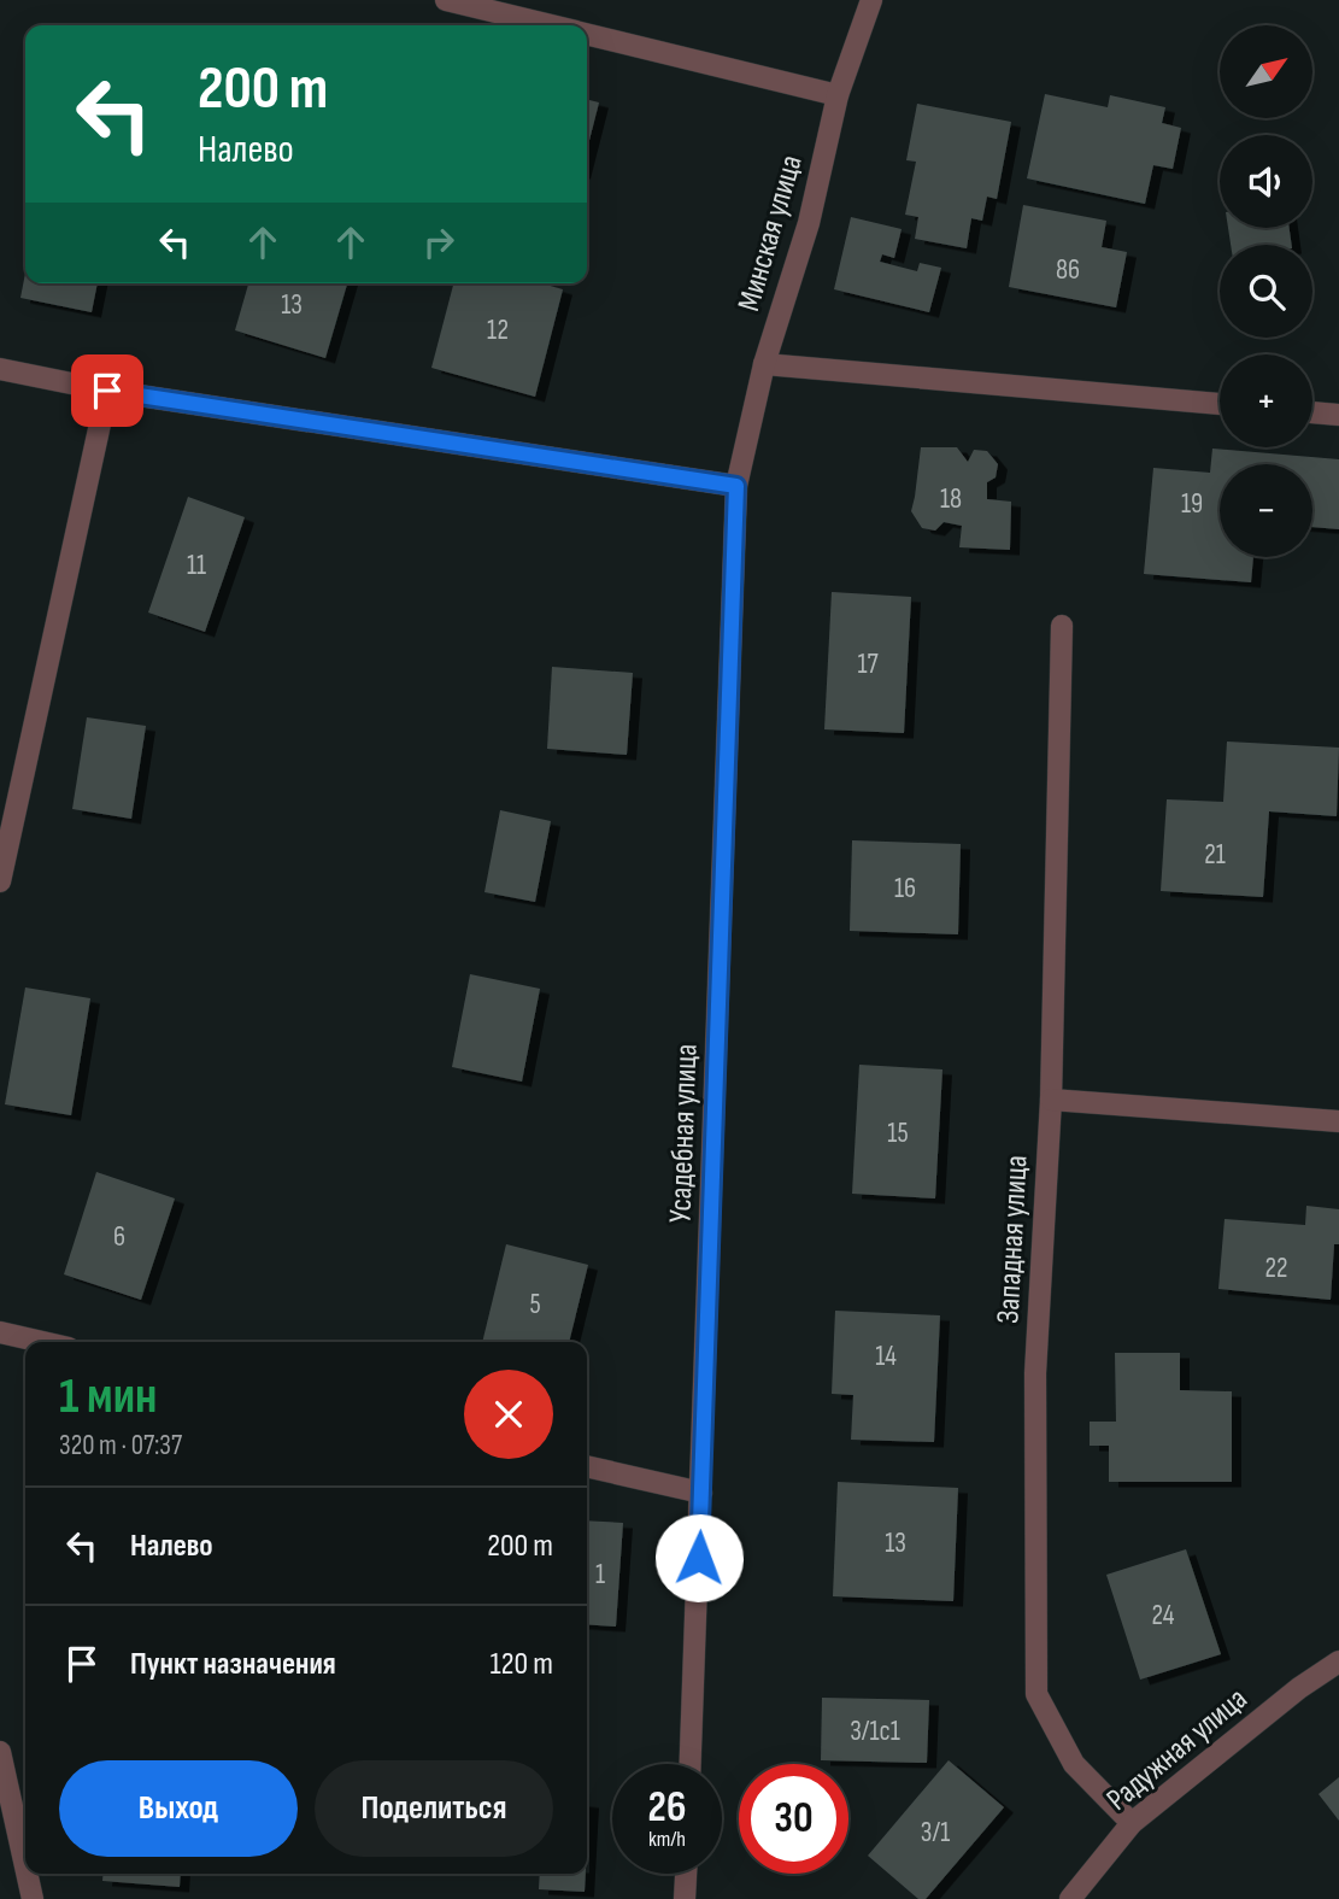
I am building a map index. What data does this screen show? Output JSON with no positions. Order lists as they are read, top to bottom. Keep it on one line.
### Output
{"streets":{"street":["Минская улица","Усадебная улица","Западная улица","Радужная улица"]},"crossings":[["Минская улица","Усадебная улица"],["Западная улица","Радужная улица"]],"house_numbers":["86","13","12","18","19","11","17","21","16","15","6","22","5","14","13","1","24","3/1с1","3/1"],"north":"top right","page":{"map_buttons":["+","−"],"turn":["200 m","Налево"],"heading":["1 мин","320 m · 07:37"],"list":[{"name":"Налево","value":"200 m"},{"name":"Пункт назначения","value":"120 m"}],"buttons":["Выход","Поделиться"],"speed":"26 km/h","limit":"30"}}
